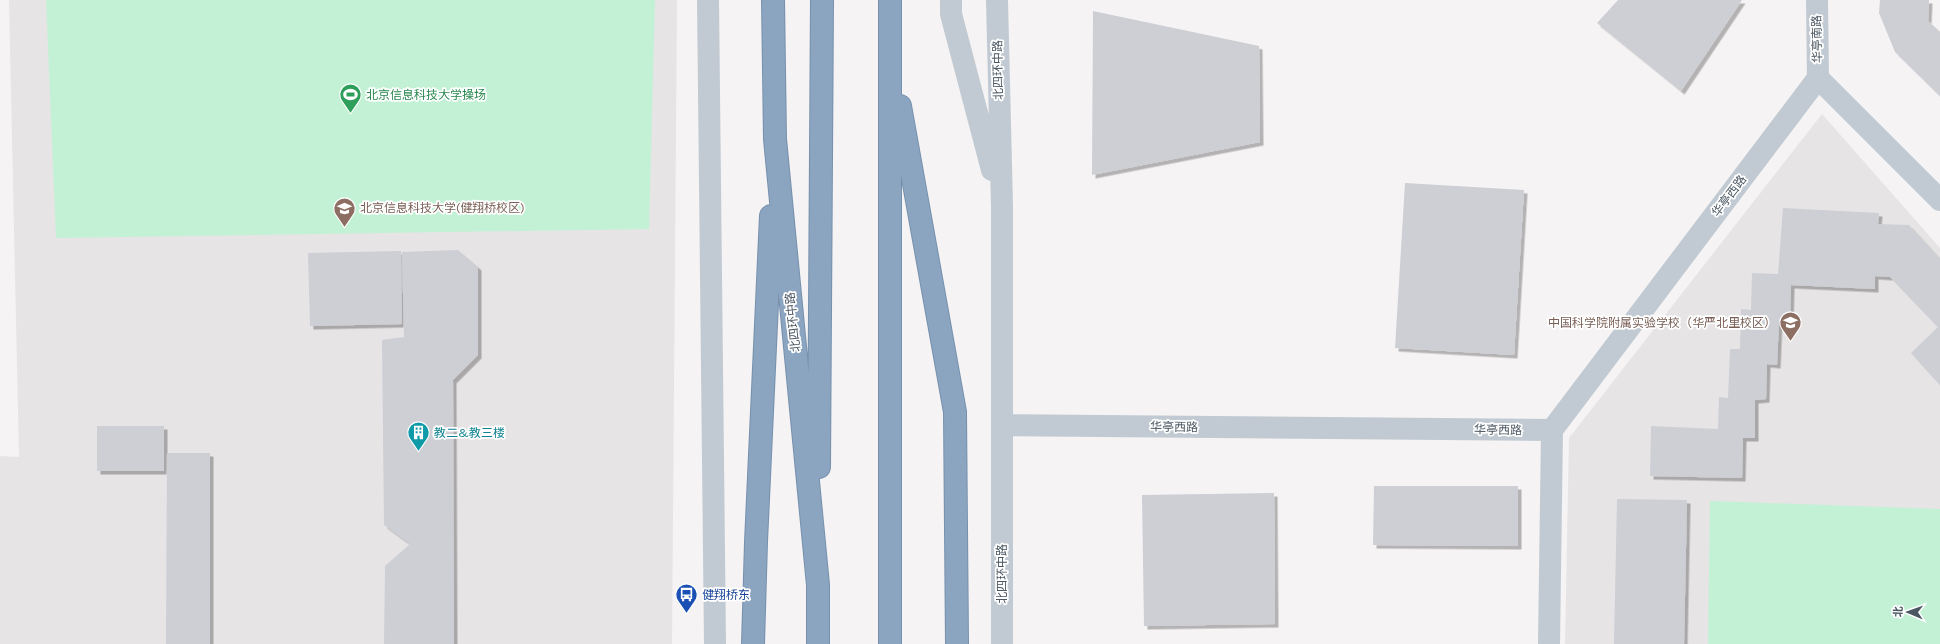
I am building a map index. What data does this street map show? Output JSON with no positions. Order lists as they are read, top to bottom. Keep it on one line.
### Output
{"streets":{"highway":["北四环中路"],"street":["华亭南路","华亭西路"]},"crossings":[["华亭南路","华亭西路"],["北四环中路","华亭西路"]],"places":{"sports":["北京信息科技大学操场"],"school or university":["北京信息科技大学(健翔桥校区)","中国科学院附属实验学校（华严北里校区）"],"building":["教二&教三楼"],"bus stop":["健翔桥东"]},"north":"left"}
